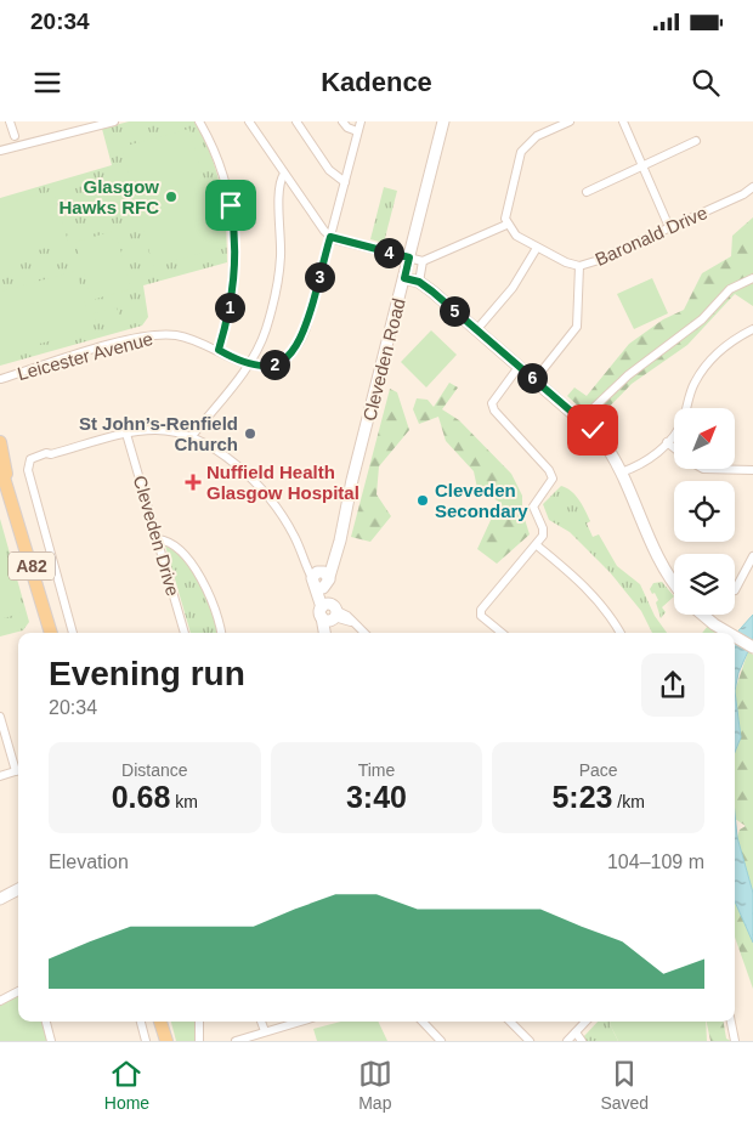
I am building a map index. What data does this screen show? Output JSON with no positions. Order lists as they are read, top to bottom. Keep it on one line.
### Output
{"streets":{"main road":["A82"],"street":["Baronald Drive","Leicester Avenue","Cleveden Road","Cleveden Drive"]},"places":{"other":["Glasgow Hawks RFC","St John’s-Renfield Church","Cleveden Secondary"],"health":["Nuffield Health Glasgow Hospital"]},"north":"top right","page":{"status":"20:34","header":"Kadence","pins":["4","3","1","5","2","6"],"heading":["Evening run","20:34"],"stats":[["Distance","0.68 km"],["Time","3:40"],["Pace","5:23 /km"]],"chart":["Elevation","104–109 m"],"tabs":["Home","Map","Saved"]}}
